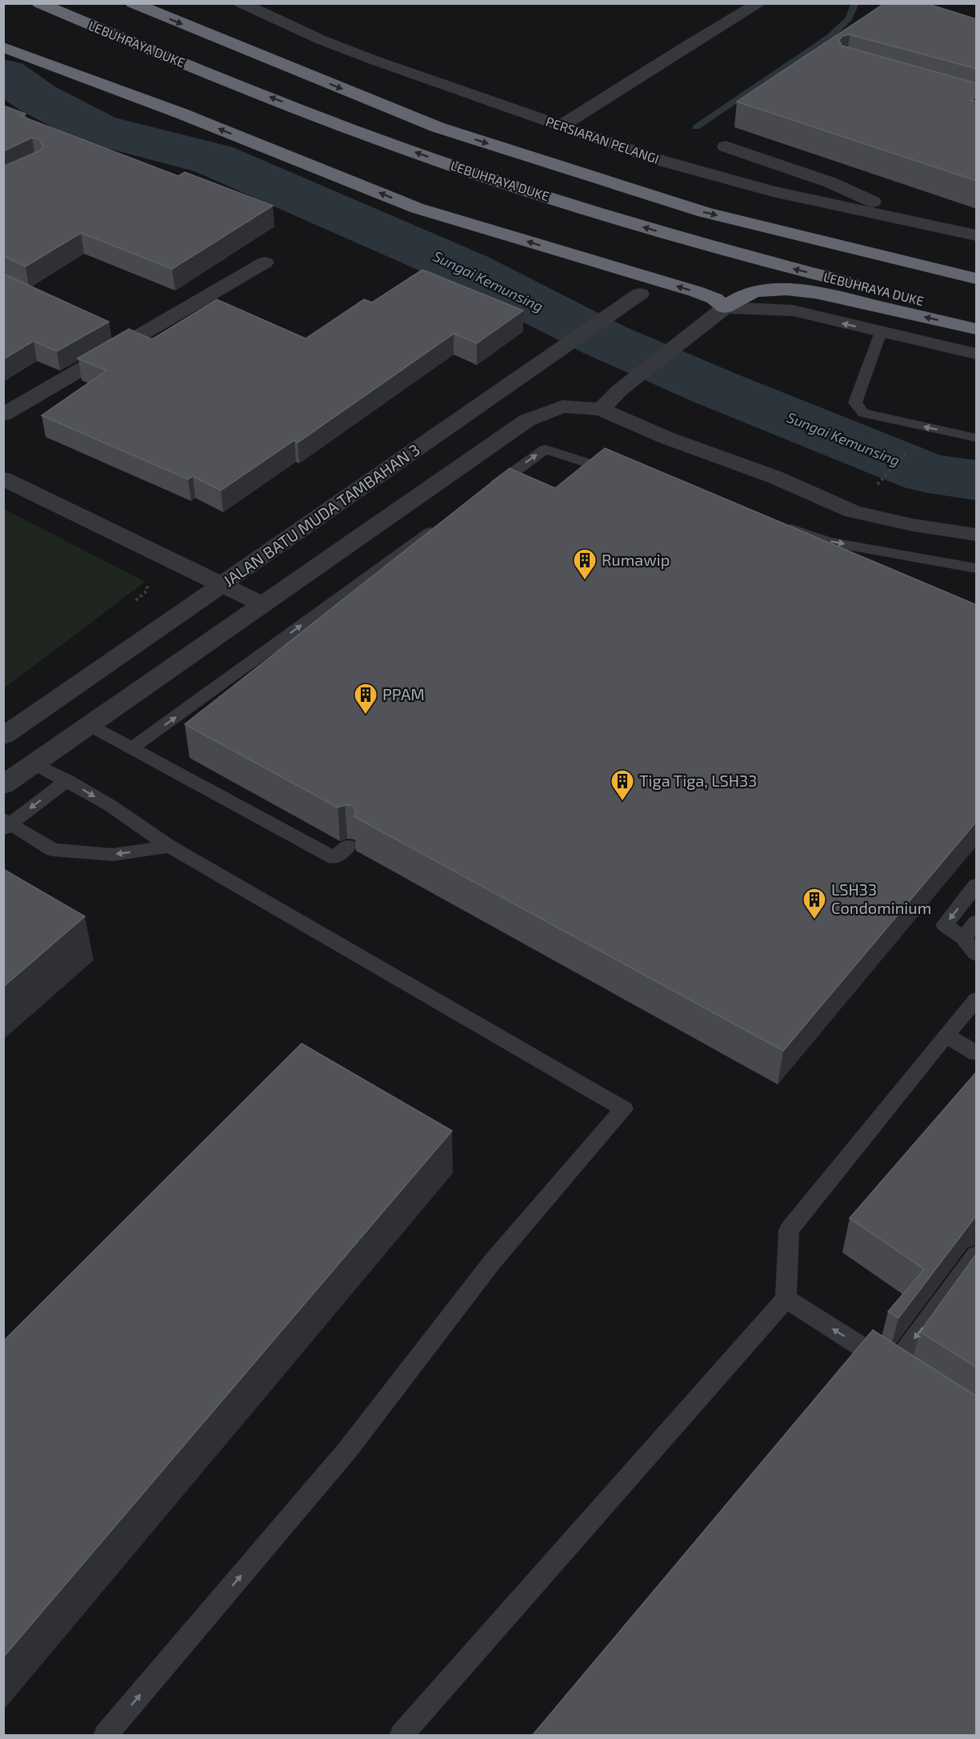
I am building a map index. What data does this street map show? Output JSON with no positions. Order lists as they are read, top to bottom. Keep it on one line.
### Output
{"streets":{"highway":["LEBUHRAYA DUKE"],"street":["PERSIARAN PELANGI","JALAN BATU MUDA TAMBAHAN 3"]},"water":["Sungai Kemunsing"],"places":{"building":["Rumawip","PPAM","Tiga Tiga, LSH33","LSH33 Condominium"]}}
